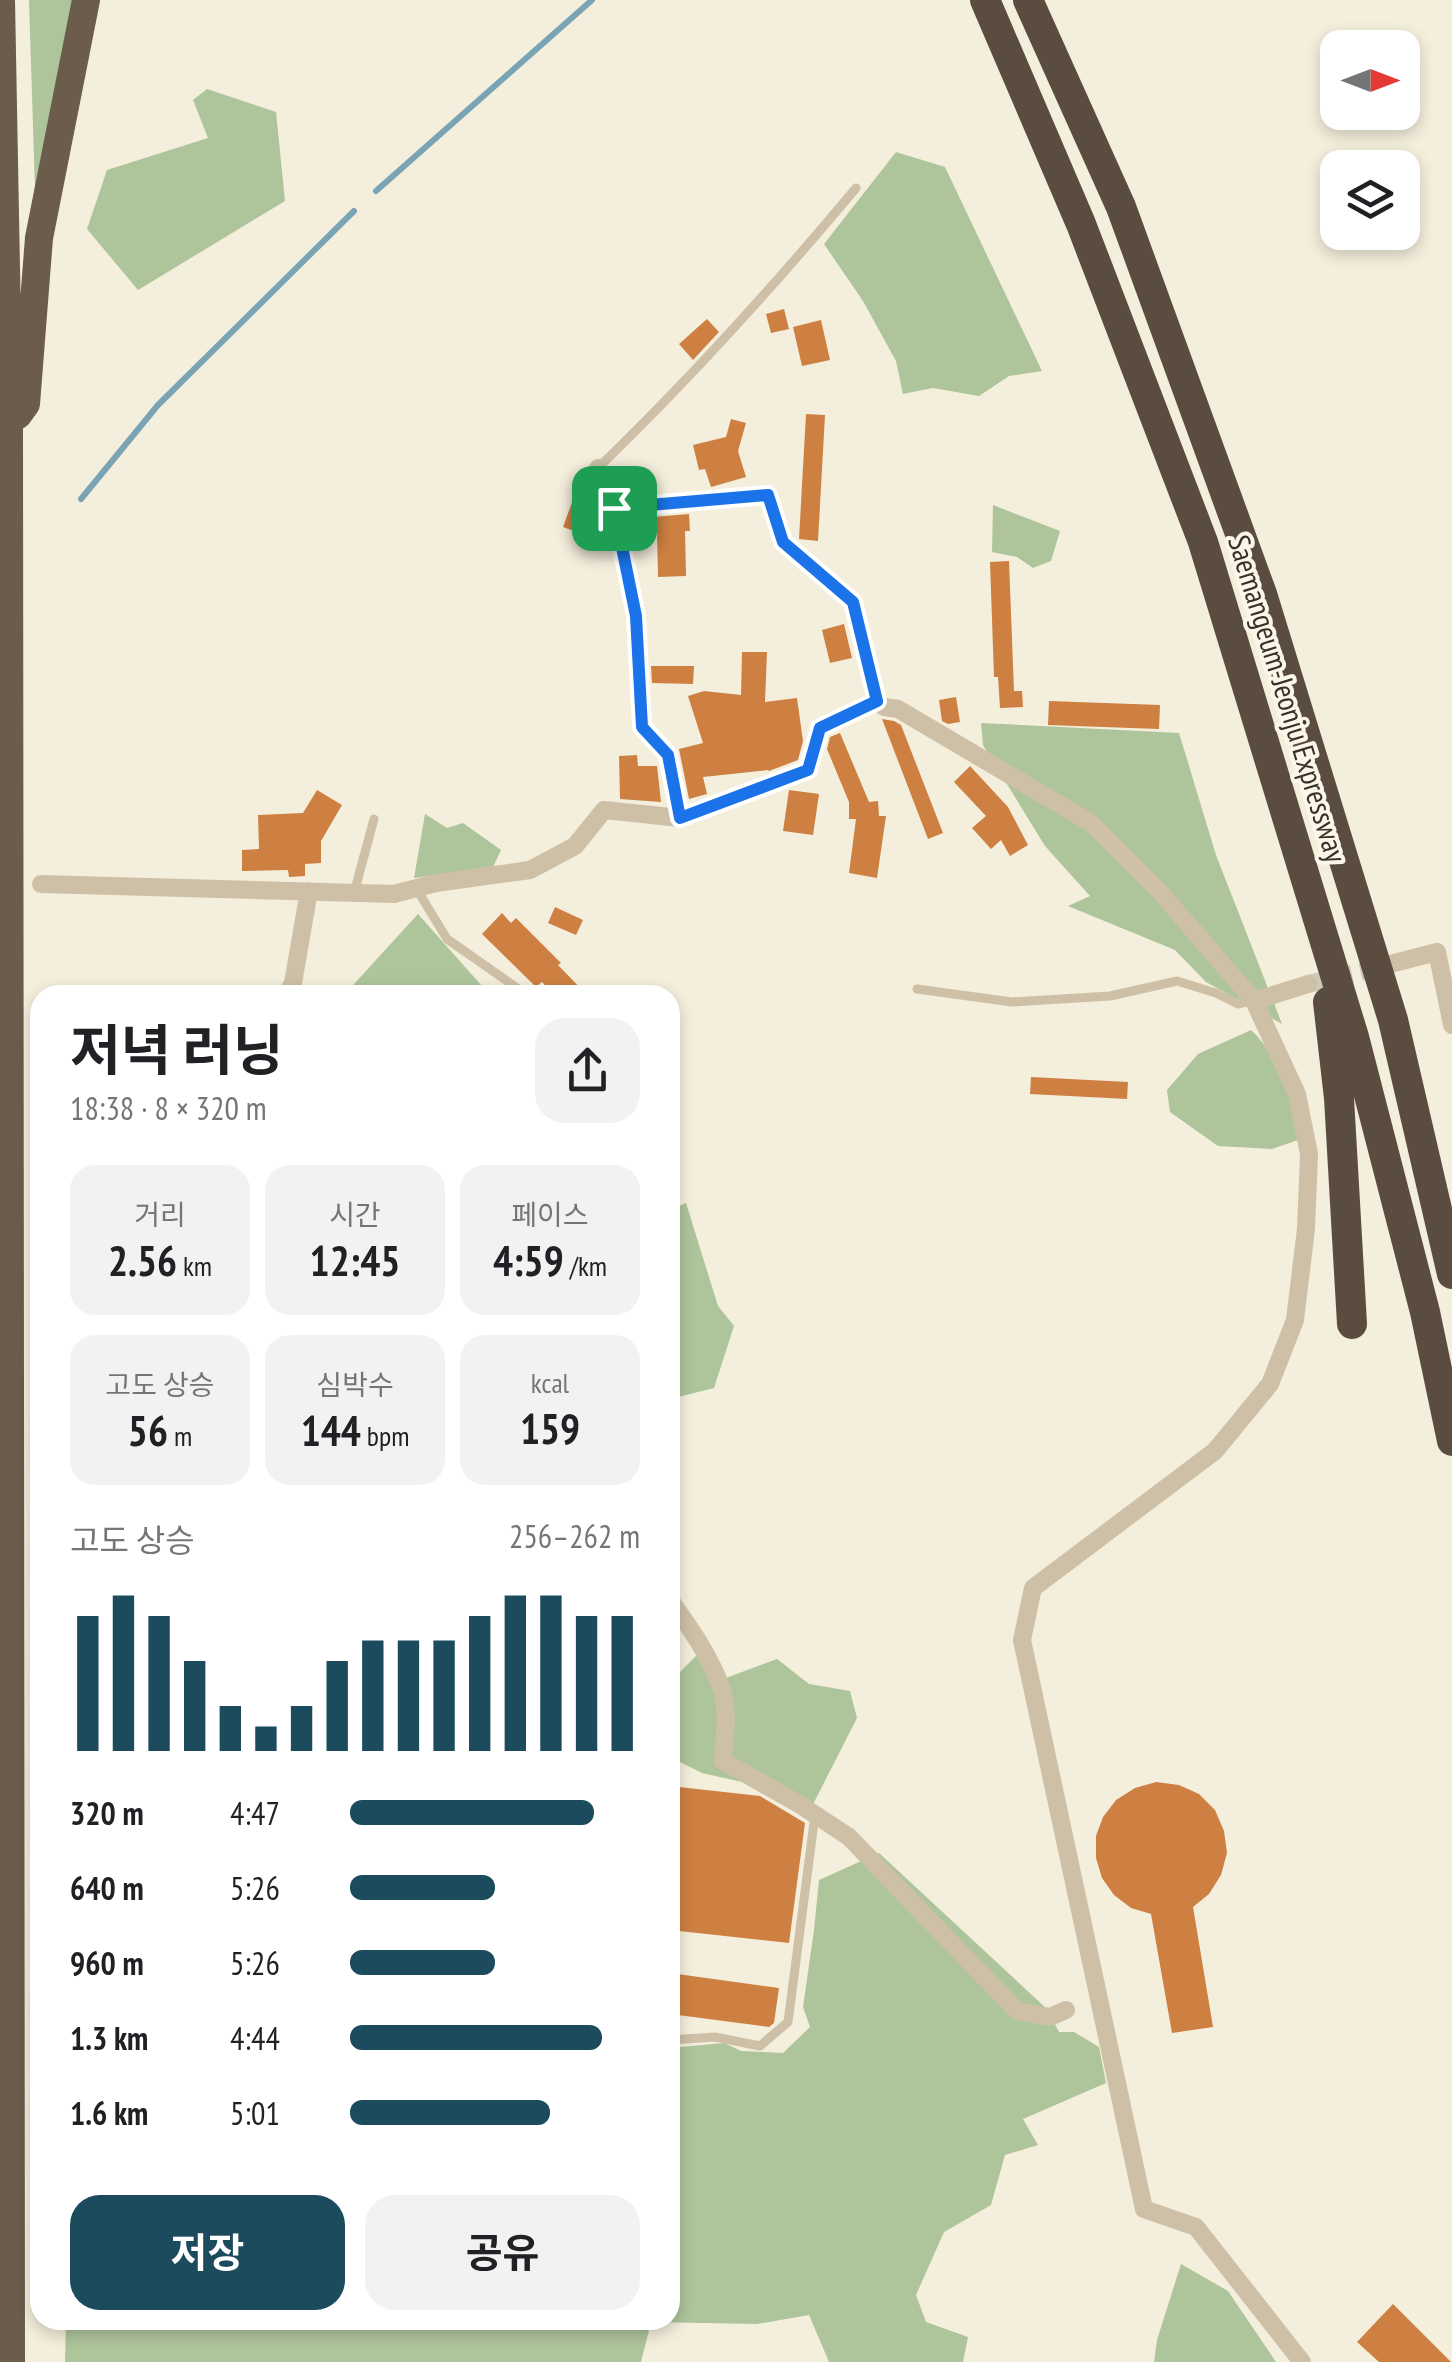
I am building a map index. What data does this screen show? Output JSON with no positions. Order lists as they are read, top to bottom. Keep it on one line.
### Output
{"streets":{"highway":["Saemangeum-Jeonju Expressway"]},"north":"right","page":{"heading":["저녁 러닝","18:38 · 8 × 320 m"],"stats":[["거리","2.56 km"],["시간","12:45"],["페이스","4:59 /km"],["고도 상승","56 m"],["심박수","144 bpm"],["kcal","159"]],"chart":["고도 상승","256–262 m"],"list":[{"name":"320 m","note":"4:47"},{"name":"640 m","note":"5:26"},{"name":"960 m","note":"5:26"},{"name":"1.3 km","note":"4:44"},{"name":"1.6 km","note":"5:01"}],"buttons":["저장","공유"]}}
